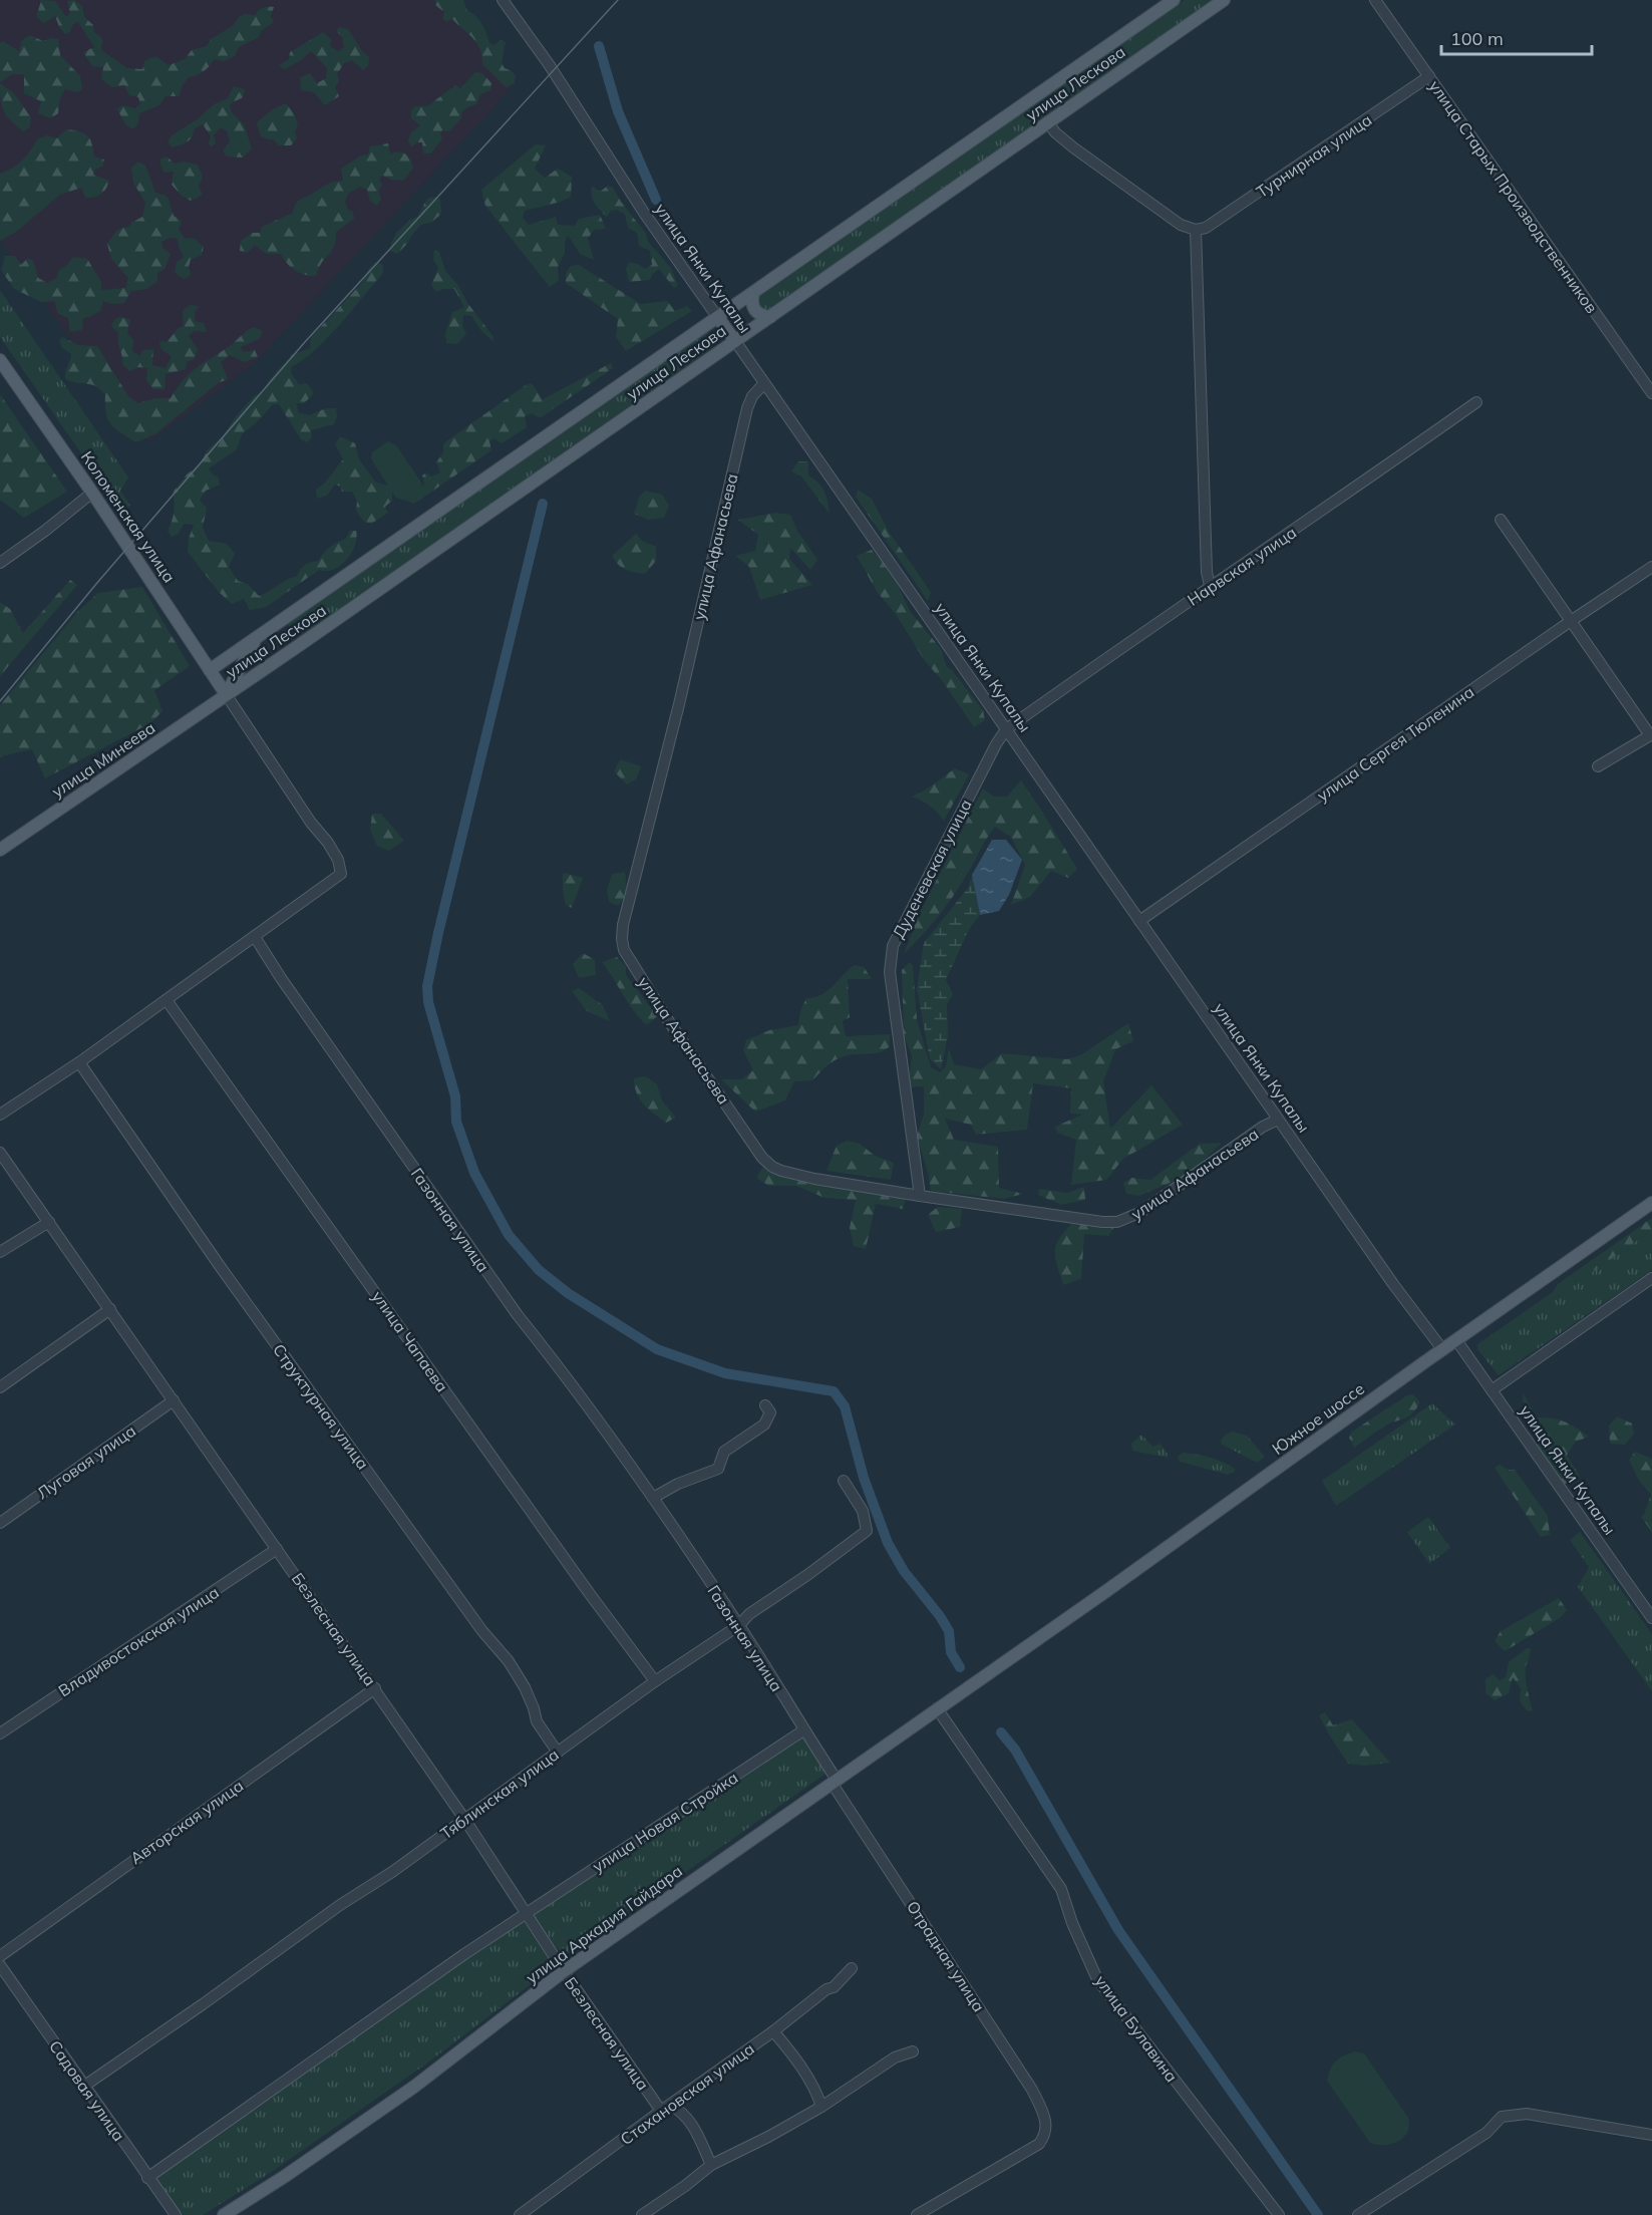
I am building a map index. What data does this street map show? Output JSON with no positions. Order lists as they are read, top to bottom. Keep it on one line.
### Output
{"streets":{"main road":["улица Лескова","улица Янки Купалы","Коломенская улица","улица Минеева","Южное шоссе","улица Аркадия Гайдара"],"street":["Турнирная улица","улица Старых Производственников","улица Афанасьева","Нарвская улица","улица Сергея Тюленина","Дуденевская улица","Газонная улица","улица Чапаева","Структурная улица","Луговая улица","Безлесная улица","Владивостокская улица","Тяблинская улица","Авторская улица","улица Новая Стройка","Отрадная улица","улица Булавина","Садовая улица","Стахановская улица"]},"crossings":[["улица Лескова","улица Янки Купалы"],["улица Лескова","Коломенская улица"],["улица Лескова","улица Минеева"],["Турнирная улица","улица Старых Производственников"],["улица Янки Купалы","улица Афанасьева"],["улица Янки Купалы","Нарвская улица"],["улица Янки Купалы","улица Сергея Тюленина"],["улица Янки Купалы","Дуденевская улица"],["улица Янки Купалы","Южное шоссе"],["Коломенская улица","улица Минеева"],["улица Афанасьева","Дуденевская улица"],["Нарвская улица","Дуденевская улица"],["Газонная улица","Тяблинская улица"],["Газонная улица","улица Новая Стройка"],["Газонная улица","улица Аркадия Гайдара"],["Газонная улица","Отрадная улица"],["улица Чапаева","Тяблинская улица"],["Структурная улица","Тяблинская улица"],["Южное шоссе","улица Аркадия Гайдара"],["Луговая улица","Безлесная улица"],["Безлесная улица","Владивостокская улица"],["Безлесная улица","Тяблинская улица"],["Безлесная улица","Авторская улица"],["Безлесная улица","улица Новая Стройка"],["Безлесная улица","улица Аркадия Гайдара"],["Безлесная улица","Стахановская улица"],["Тяблинская улица","Садовая улица"],["улица Новая Стройка","Садовая улица"],["улица Аркадия Гайдара","Отрадная улица"],["улица Аркадия Гайдара","улица Булавина"]],"scale_bar":"100 m"}
